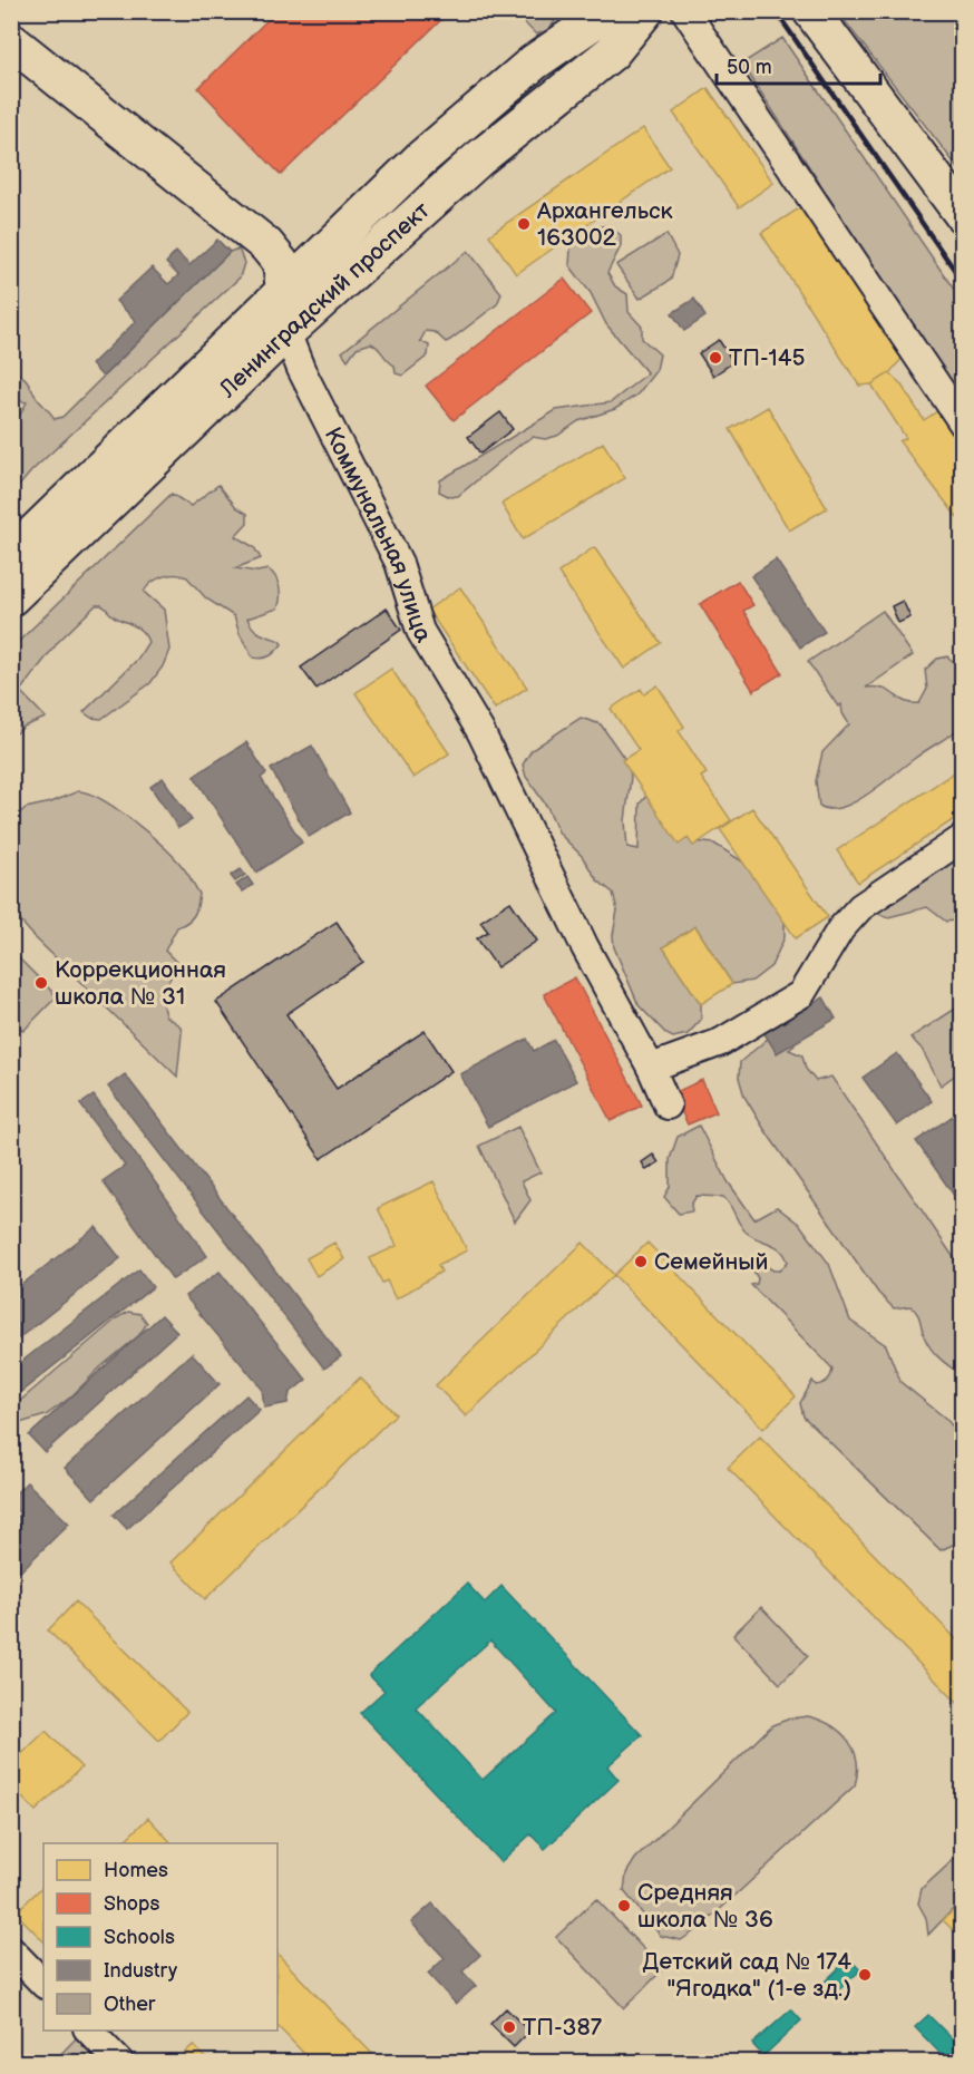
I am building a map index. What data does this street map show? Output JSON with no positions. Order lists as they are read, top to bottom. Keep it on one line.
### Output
{"streets":{"main road":["Ленинградский проспект","Коммунальная улица"]},"crossings":[["Ленинградский проспект","Коммунальная улица"]],"places":["Архангельск 163002","ТП-145","Коррекционная школа № 31","Семейный","Средняя школа № 36","Детский сад № 174 \"Ягодка\" (1-е зд.)","ТП-387"],"legend":["Homes","Shops","Schools","Industry","Other"],"scale_bar":"50 m"}
